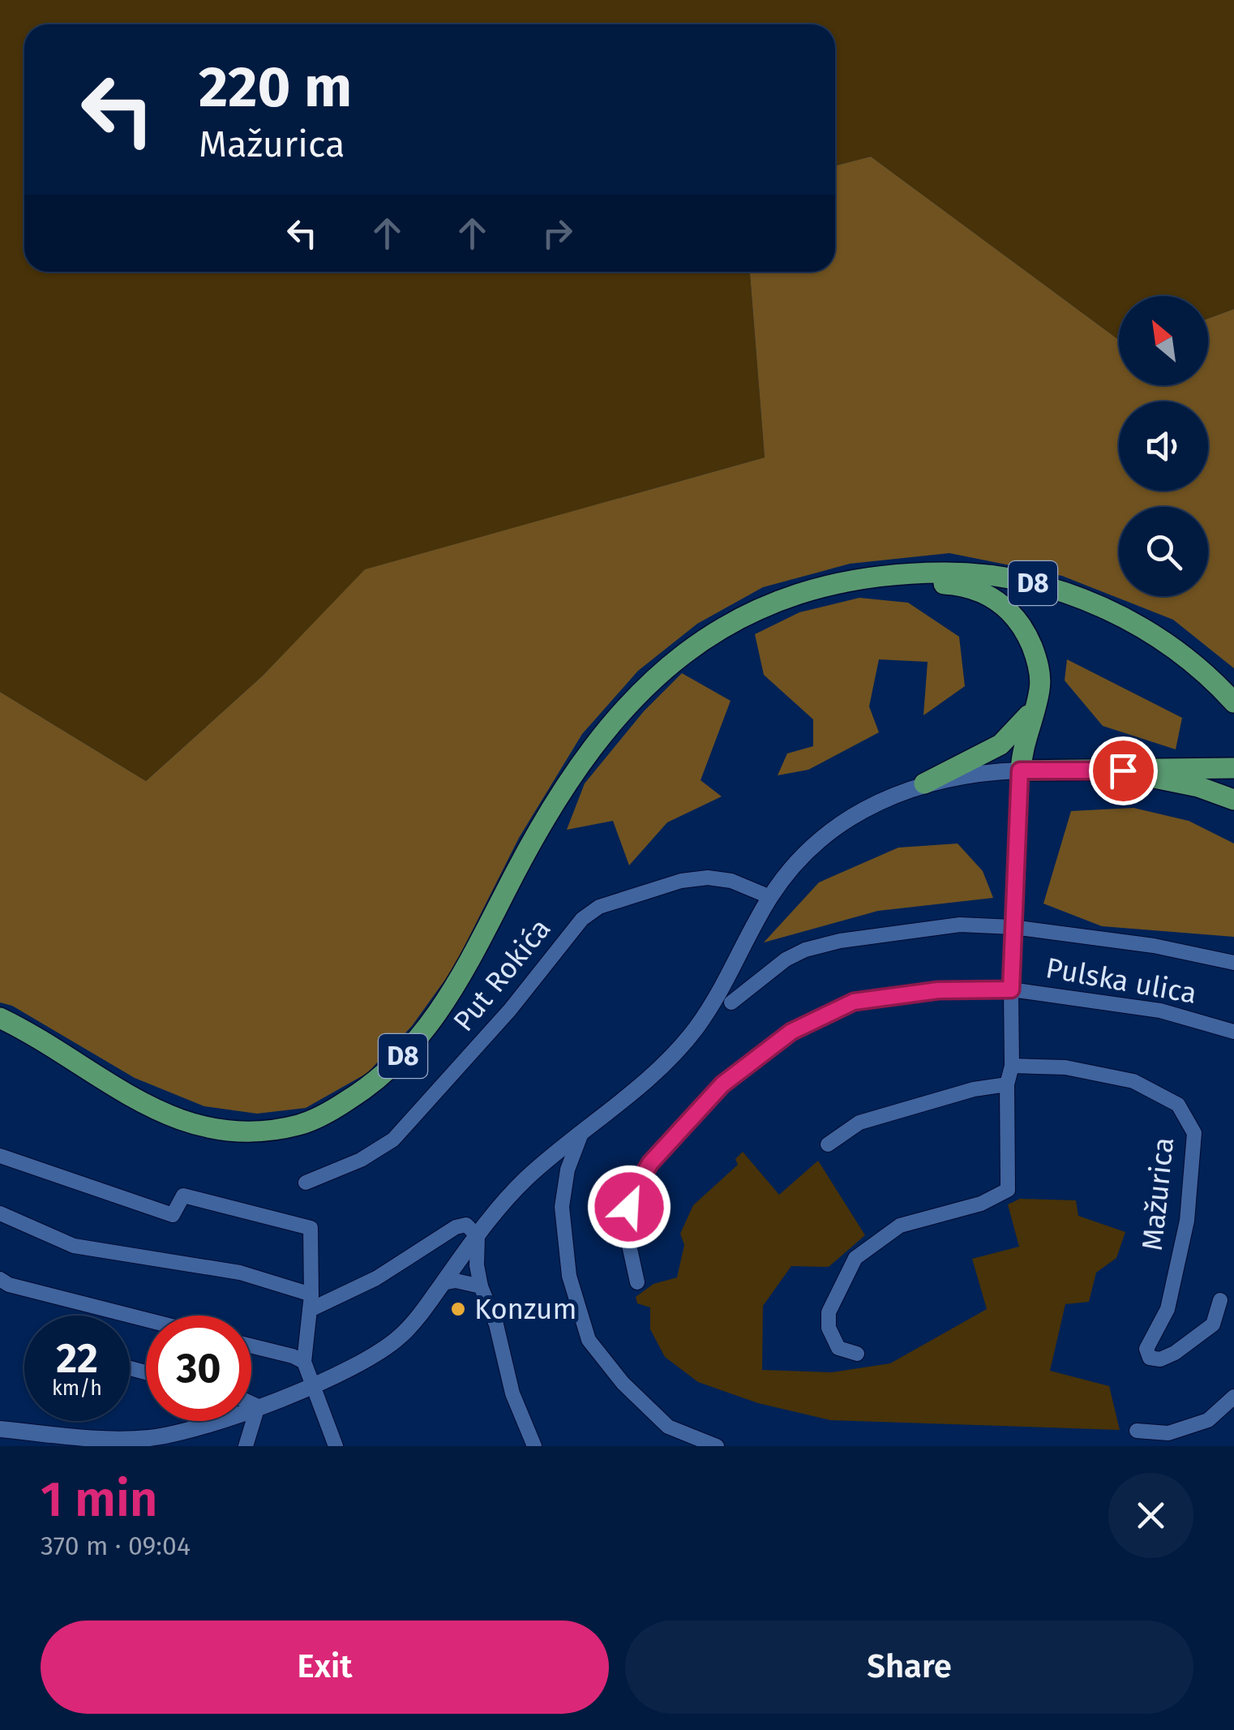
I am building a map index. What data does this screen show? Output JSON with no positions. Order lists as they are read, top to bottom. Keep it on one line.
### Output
{"streets":{"main road":["D8"],"street":["Put Rokića","Pulska ulica","Mažurica"]},"places":["Konzum"],"north":"top left","page":{"turn":["220 m","Mažurica"],"speed":"22 km/h","limit":"30","heading":["1 min","370 m · 09:04"],"buttons":["Exit","Share"]}}
